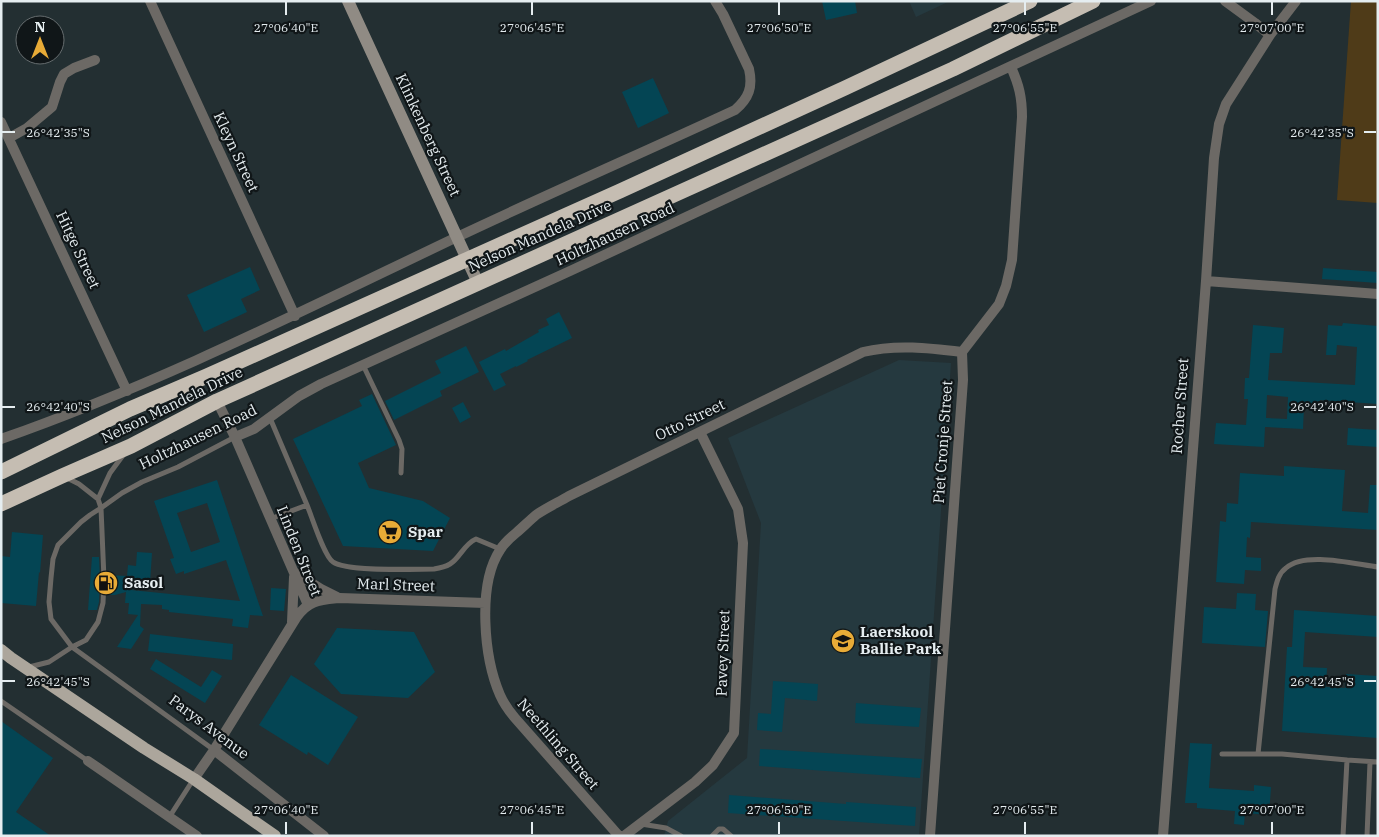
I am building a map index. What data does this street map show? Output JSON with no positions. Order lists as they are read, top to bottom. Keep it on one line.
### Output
{"streets":{"highway":["Nelson Mandela Drive"],"street":["Klinkenberg Street","Kleyn Street","Holtzhausen Road","Hitge Street","Rocher Street","Otto Street","Piet Cronje Street","Linden Street","Marl Street","Pavey Street","Parys Avenue","Neethling Street"]},"crossings":[["Klinkenberg Street","Nelson Mandela Drive"],["Holtzhausen Road","Linden Street"],["Holtzhausen Road","Parys Avenue"],["Nelson Mandela Drive","Linden Street"],["Otto Street","Piet Cronje Street"],["Otto Street","Marl Street"],["Otto Street","Pavey Street"],["Otto Street","Neethling Street"],["Linden Street","Marl Street"],["Linden Street","Parys Avenue"],["Marl Street","Neethling Street"]],"places":{"supermarket":["Spar"],"fuel station":["Sasol"],"school or university":["Laerskool Ballie Park"]},"north":"top","coordinates":["27°06'40\"E","27°06'45\"E","27°06'50\"E","27°06'55\"E","27°07'00\"E","26°42'35\"S","26°42'40\"S","26°42'45\"S"]}
